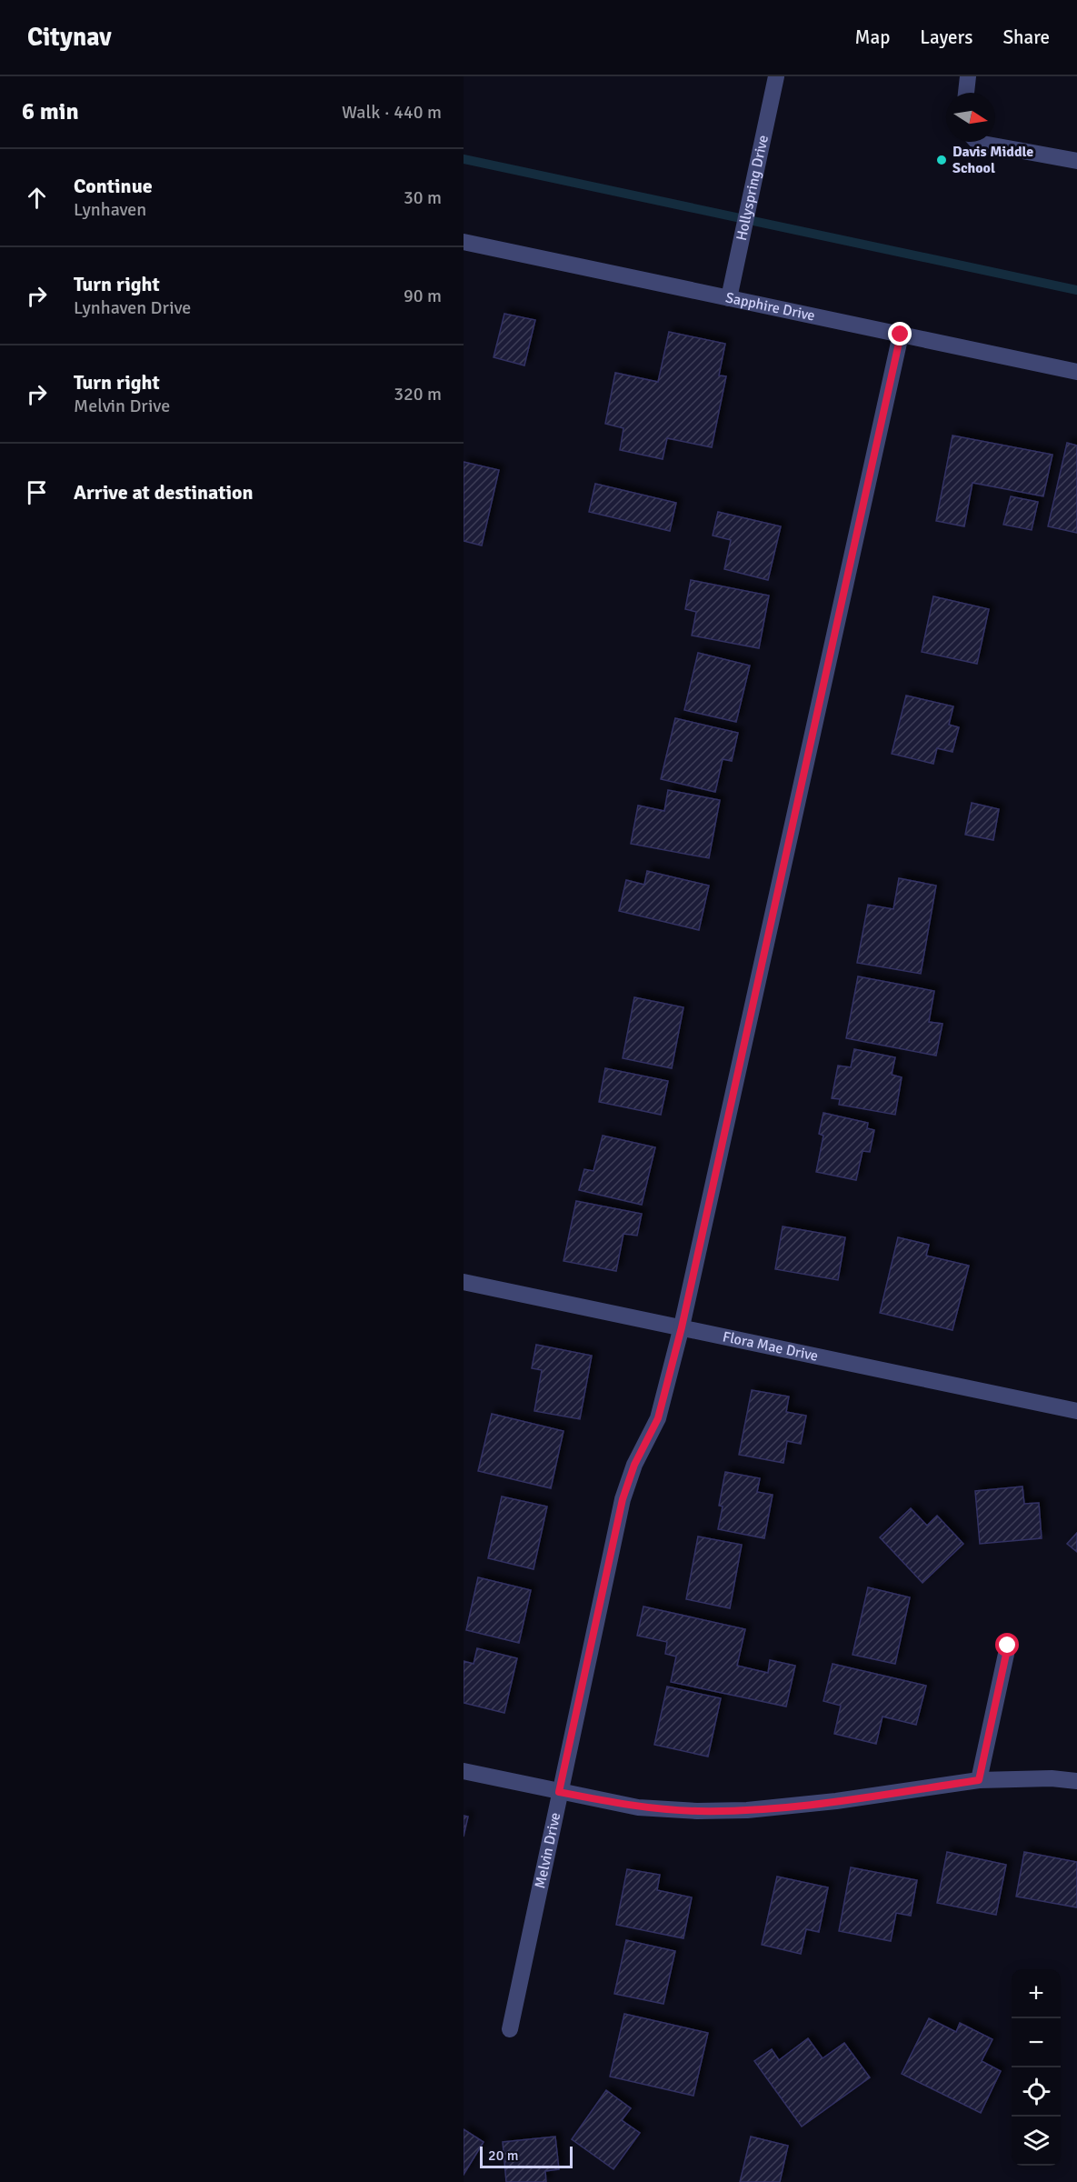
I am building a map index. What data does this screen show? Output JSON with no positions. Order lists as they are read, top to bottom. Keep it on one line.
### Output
{"streets":{"street":["Hollyspring Drive","Sapphire Drive","Flora Mae Drive","Melvin Drive"]},"crossings":[["Hollyspring Drive","Sapphire Drive"],["Sapphire Drive","Melvin Drive"],["Flora Mae Drive","Melvin Drive"]],"places":["Davis Middle School"],"scale_bar":"20 m","north":"right","page":{"header":"Citynav","nav":["Map","Layers","Share"],"heading":["6 min","Walk · 440 m"],"list":[["Continue","Lynhaven","30 m"],["Turn right","Lynhaven Drive","90 m"],["Turn right","Melvin Drive","320 m"],"Arrive at destination"],"map_buttons":["+","−"],"scale":"20 m"}}
